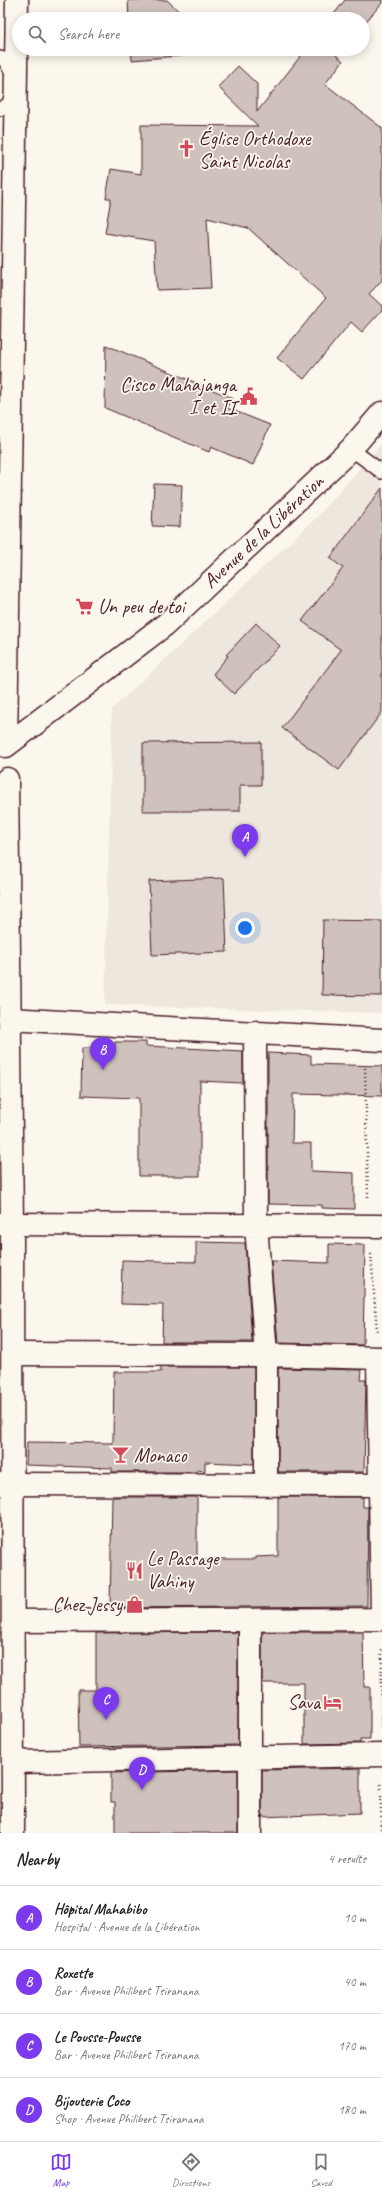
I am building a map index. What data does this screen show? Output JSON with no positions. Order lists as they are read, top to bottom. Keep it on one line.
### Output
{"streets":{"street":["Avenue de la Libération"]},"places":{"church":["Église Orthodoxe Saint Nicolas"],"public building":["Cisco Mahajanga I et II"],"supermarket":["Un peu de toi"],"bar":["Monaco"],"restaurant":["Le Passage Vahiny"],"shop":["Chez Jessy"],"hotel":["Sava"]},"page":{"search":"Search here","pins":["A","B","C","D"],"heading":["Nearby","4 results"],"list":[{"mark":"A","name":"Hôpital Mahabibo","note":"Hospital · Avenue de la Libération","value":"10 m"},{"mark":"B","name":"Roxette","note":"Bar · Avenue Philibert Tsiranana","value":"40 m"},{"mark":"C","name":"Le Pousse-Pousse","note":"Bar · Avenue Philibert Tsiranana","value":"170 m"},{"mark":"D","name":"Bijouterie Coco","note":"Shop · Avenue Philibert Tsiranana","value":"180 m"}],"nav":["Map","Directions","Saved"]}}
